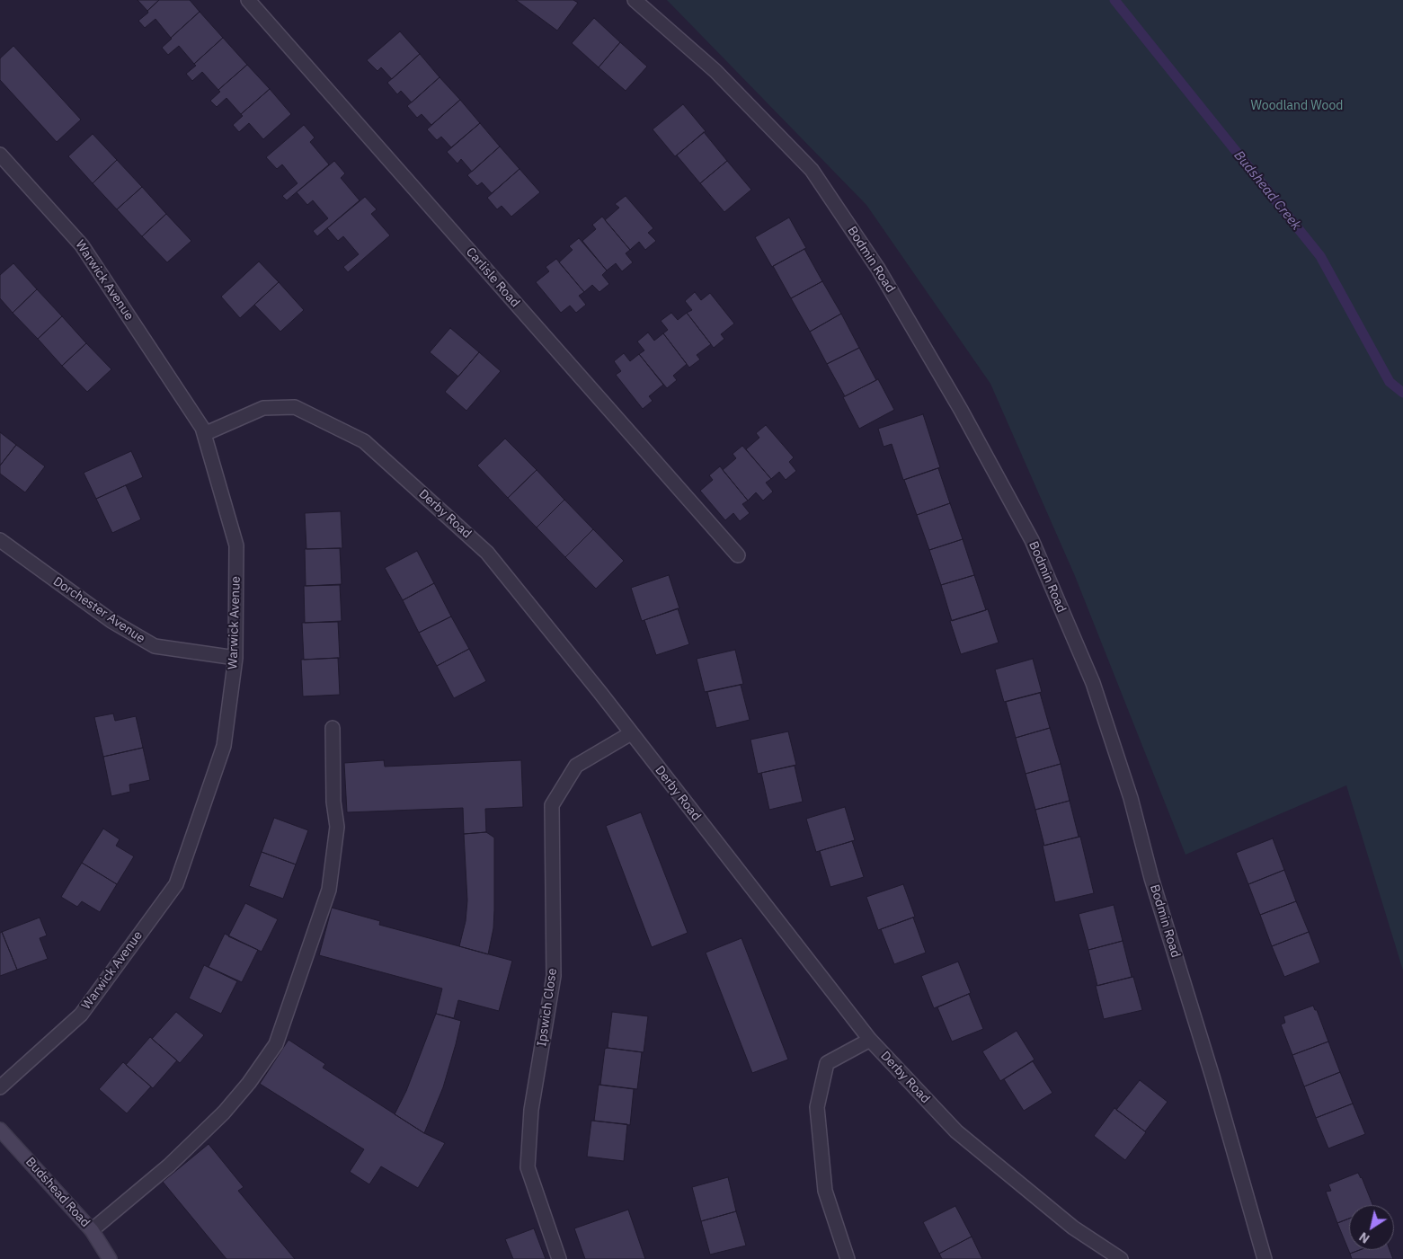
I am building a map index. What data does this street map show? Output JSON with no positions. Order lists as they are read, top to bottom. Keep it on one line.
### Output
{"streets":{"street":["Bodmin Road","Carlisle Road","Warwick Avenue","Derby Road","Dorchester Avenue","Ipswich Close","Budshead Road"]},"crossings":[["Warwick Avenue","Derby Road"],["Warwick Avenue","Dorchester Avenue"],["Derby Road","Ipswich Close"]],"water":["Budshead Creek"],"parks":["Woodland Wood"],"north":"bottom left"}
